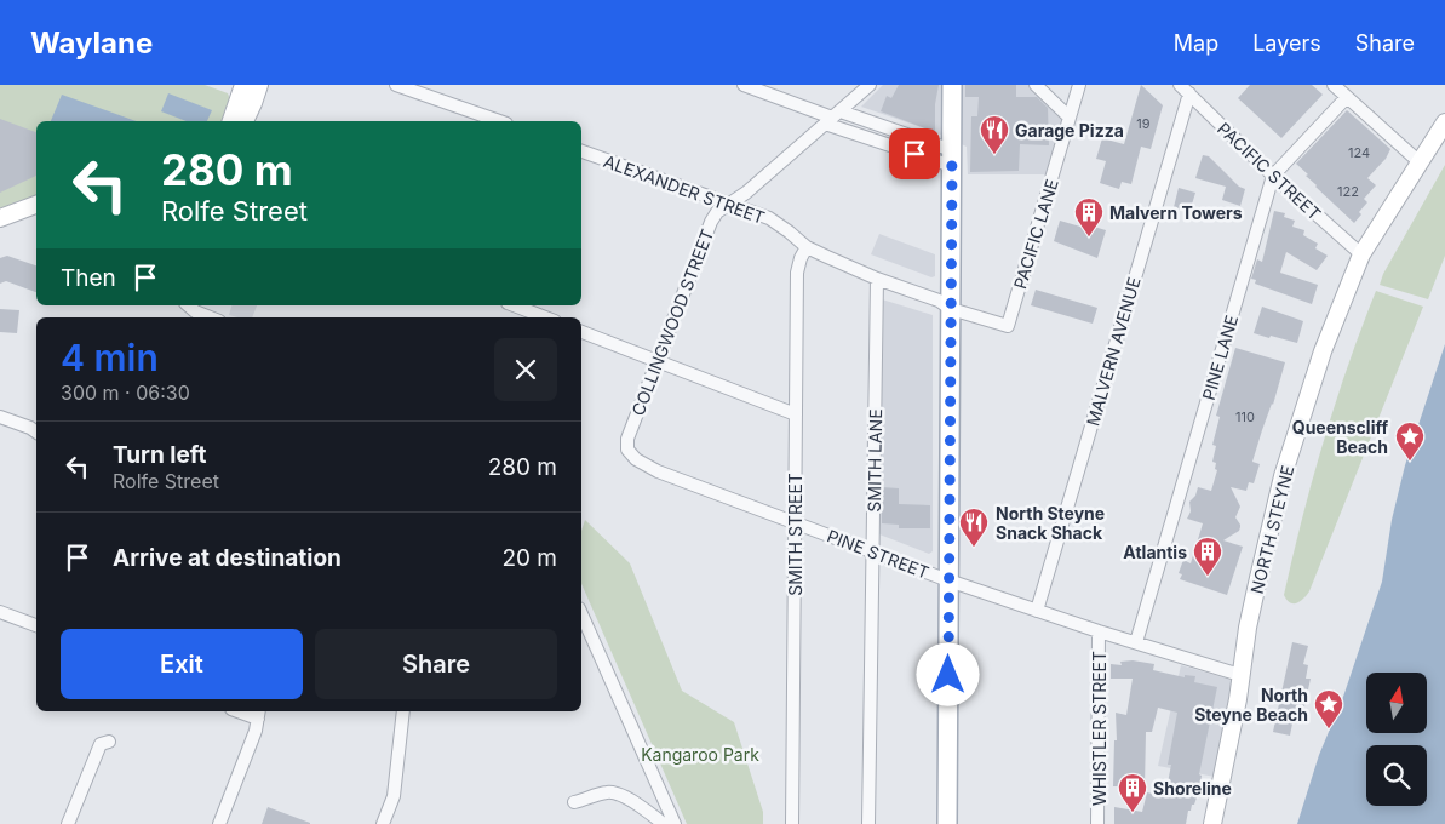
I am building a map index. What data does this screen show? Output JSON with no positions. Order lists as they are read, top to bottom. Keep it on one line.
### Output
{"streets":{"main road":["NORTH STEYNE"],"street":["PACIFIC STREET","ALEXANDER STREET","PACIFIC LANE","COLLINGWOOD STREET","MALVERN AVENUE","PINE LANE","SMITH LANE","SMITH STREET","PINE STREET","WHISTLER STREET"]},"crossings":[["PACIFIC STREET","MALVERN AVENUE"],["PACIFIC STREET","PINE LANE"],["PACIFIC STREET","NORTH STEYNE"],["ALEXANDER STREET","PACIFIC LANE"],["ALEXANDER STREET","COLLINGWOOD STREET"],["ALEXANDER STREET","SMITH LANE"],["ALEXANDER STREET","SMITH STREET"],["COLLINGWOOD STREET","PINE STREET"],["MALVERN AVENUE","PINE STREET"],["PINE LANE","PINE STREET"],["SMITH LANE","PINE STREET"],["NORTH STEYNE","PINE STREET"],["SMITH STREET","PINE STREET"],["PINE STREET","WHISTLER STREET"]],"parks":["Kangaroo Park"],"places":{"restaurant":["Garage Pizza","North Steyne Snack Shack"],"building":["Malvern Towers","Atlantis","Shoreline"],"place":["Queenscliff Beach","North Steyne Beach"]},"house_numbers":["19","124","122","110"],"north":"top","page":{"header":"Waylane","nav":["Map","Layers","Share"],"turn":["280 m","Rolfe Street"],"then":"Then","heading":["4 min","300 m · 06:30"],"list":[{"name":"Turn left","note":"Rolfe Street","value":"280 m"},{"name":"Arrive at destination","value":"20 m"}],"buttons":["Exit","Share"]}}
